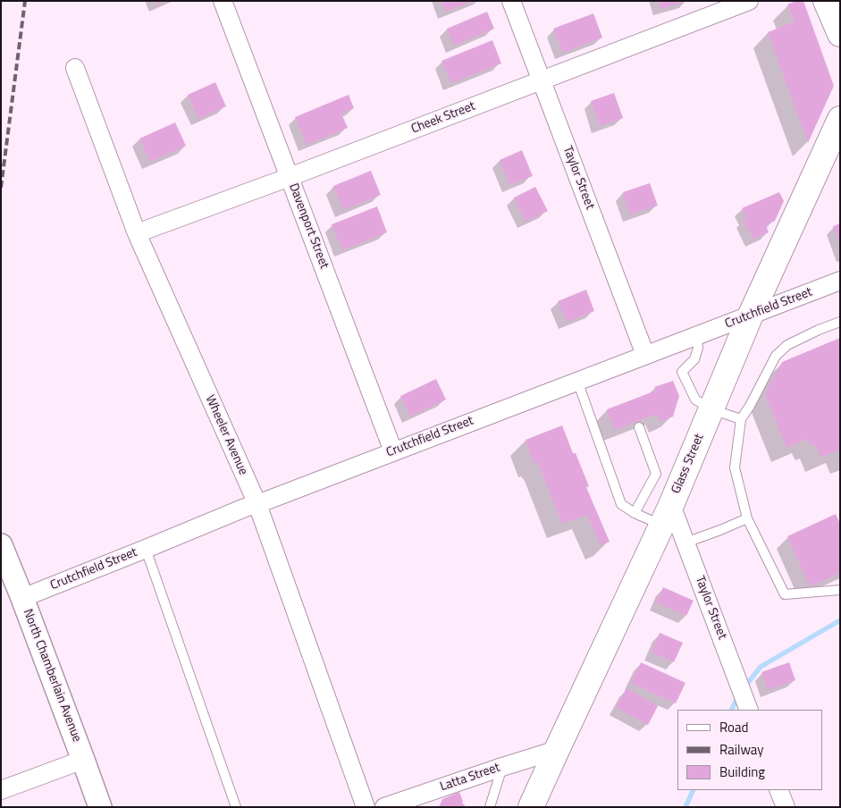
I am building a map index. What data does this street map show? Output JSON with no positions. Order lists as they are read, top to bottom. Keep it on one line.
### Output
{"streets":{"main road":["Glass Street"],"street":["Cheek Street","Taylor Street","Davenport Street","Crutchfield Street","Wheeler Avenue","North Chamberlain Avenue","Latta Street"]},"crossings":[["Cheek Street","Taylor Street"],["Cheek Street","Davenport Street"],["Cheek Street","Wheeler Avenue"],["Taylor Street","Crutchfield Street"],["Taylor Street","Glass Street"],["Davenport Street","Crutchfield Street"],["Crutchfield Street","Wheeler Avenue"],["Crutchfield Street","Glass Street"],["Crutchfield Street","North Chamberlain Avenue"],["Glass Street","Latta Street"]],"legend":["Road","Railway","Building"]}
